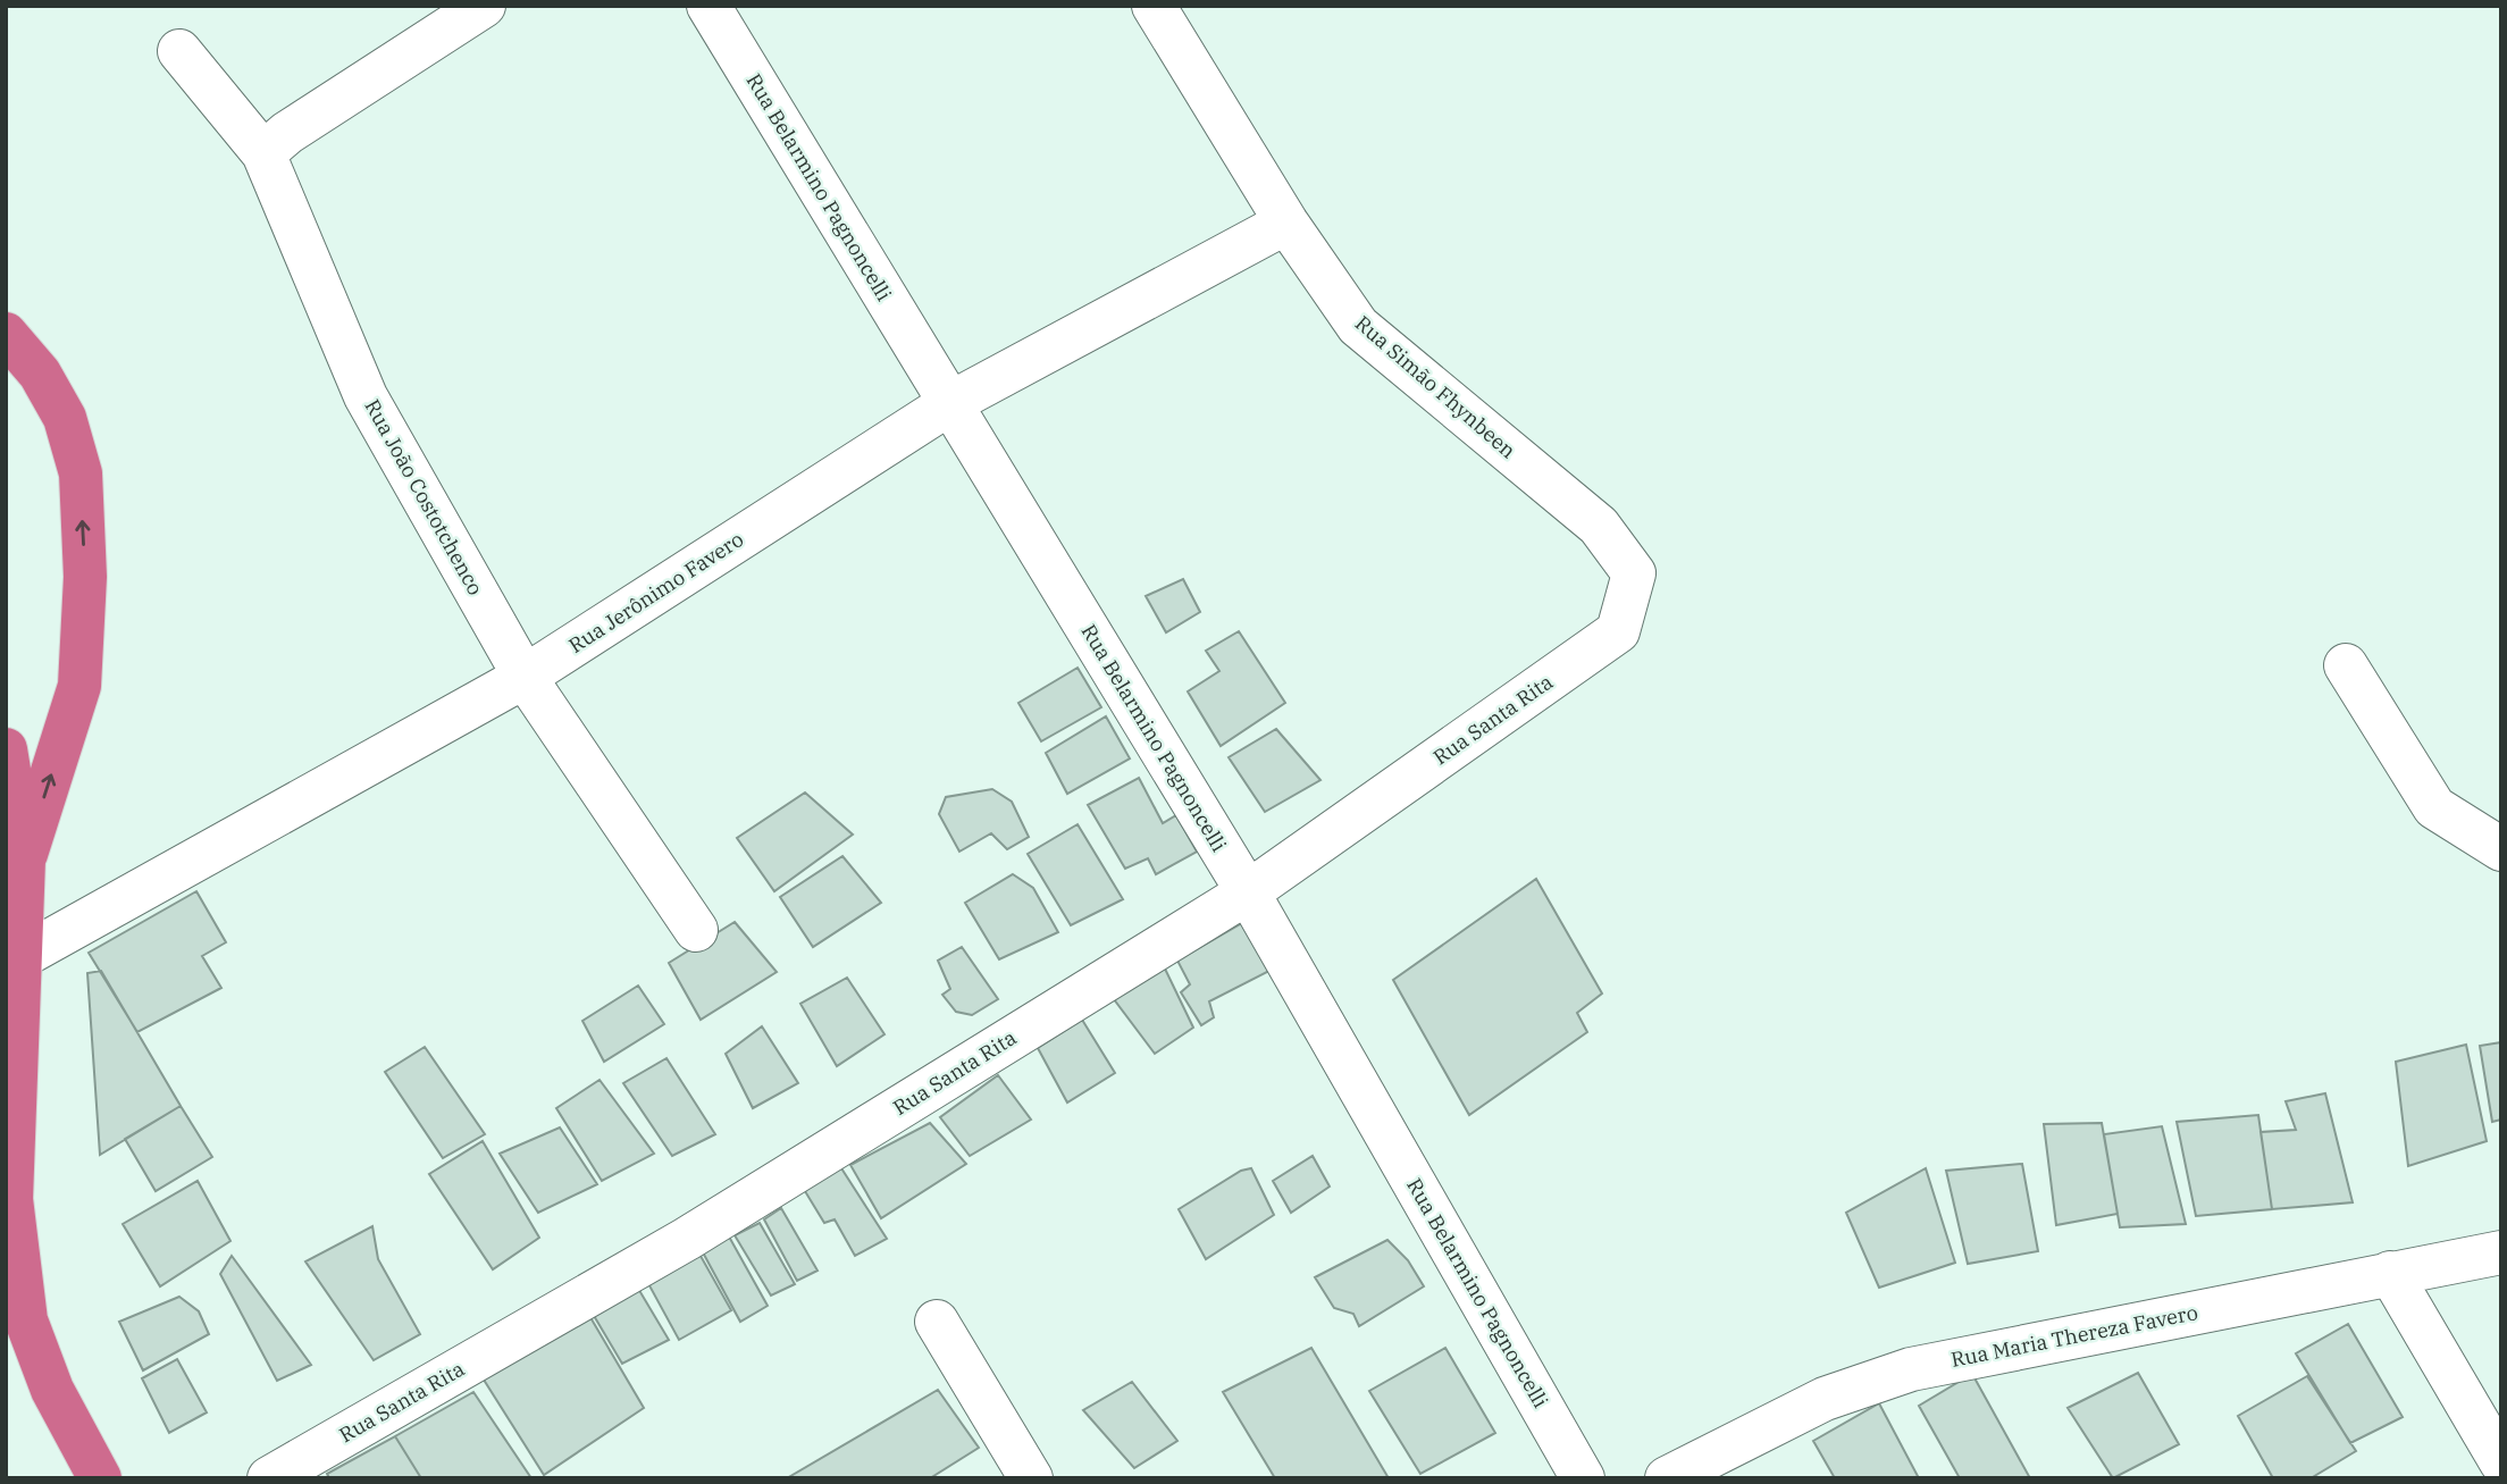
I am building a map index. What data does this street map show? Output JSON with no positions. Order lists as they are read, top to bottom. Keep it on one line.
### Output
{"streets":{"street":["Rua Belarmino Pagnoncelli","Rua Simão Fhynbeen","Rua João Costotchenco","Rua Jerônimo Favero","Rua Santa Rita","Rua Maria Thereza Favero"]},"crossings":[["Rua Belarmino Pagnoncelli","Rua Jerônimo Favero"],["Rua Belarmino Pagnoncelli","Rua Santa Rita"],["Rua Simão Fhynbeen","Rua Jerônimo Favero"],["Rua Simão Fhynbeen","Rua Santa Rita"],["Rua João Costotchenco","Rua Jerônimo Favero"]]}
